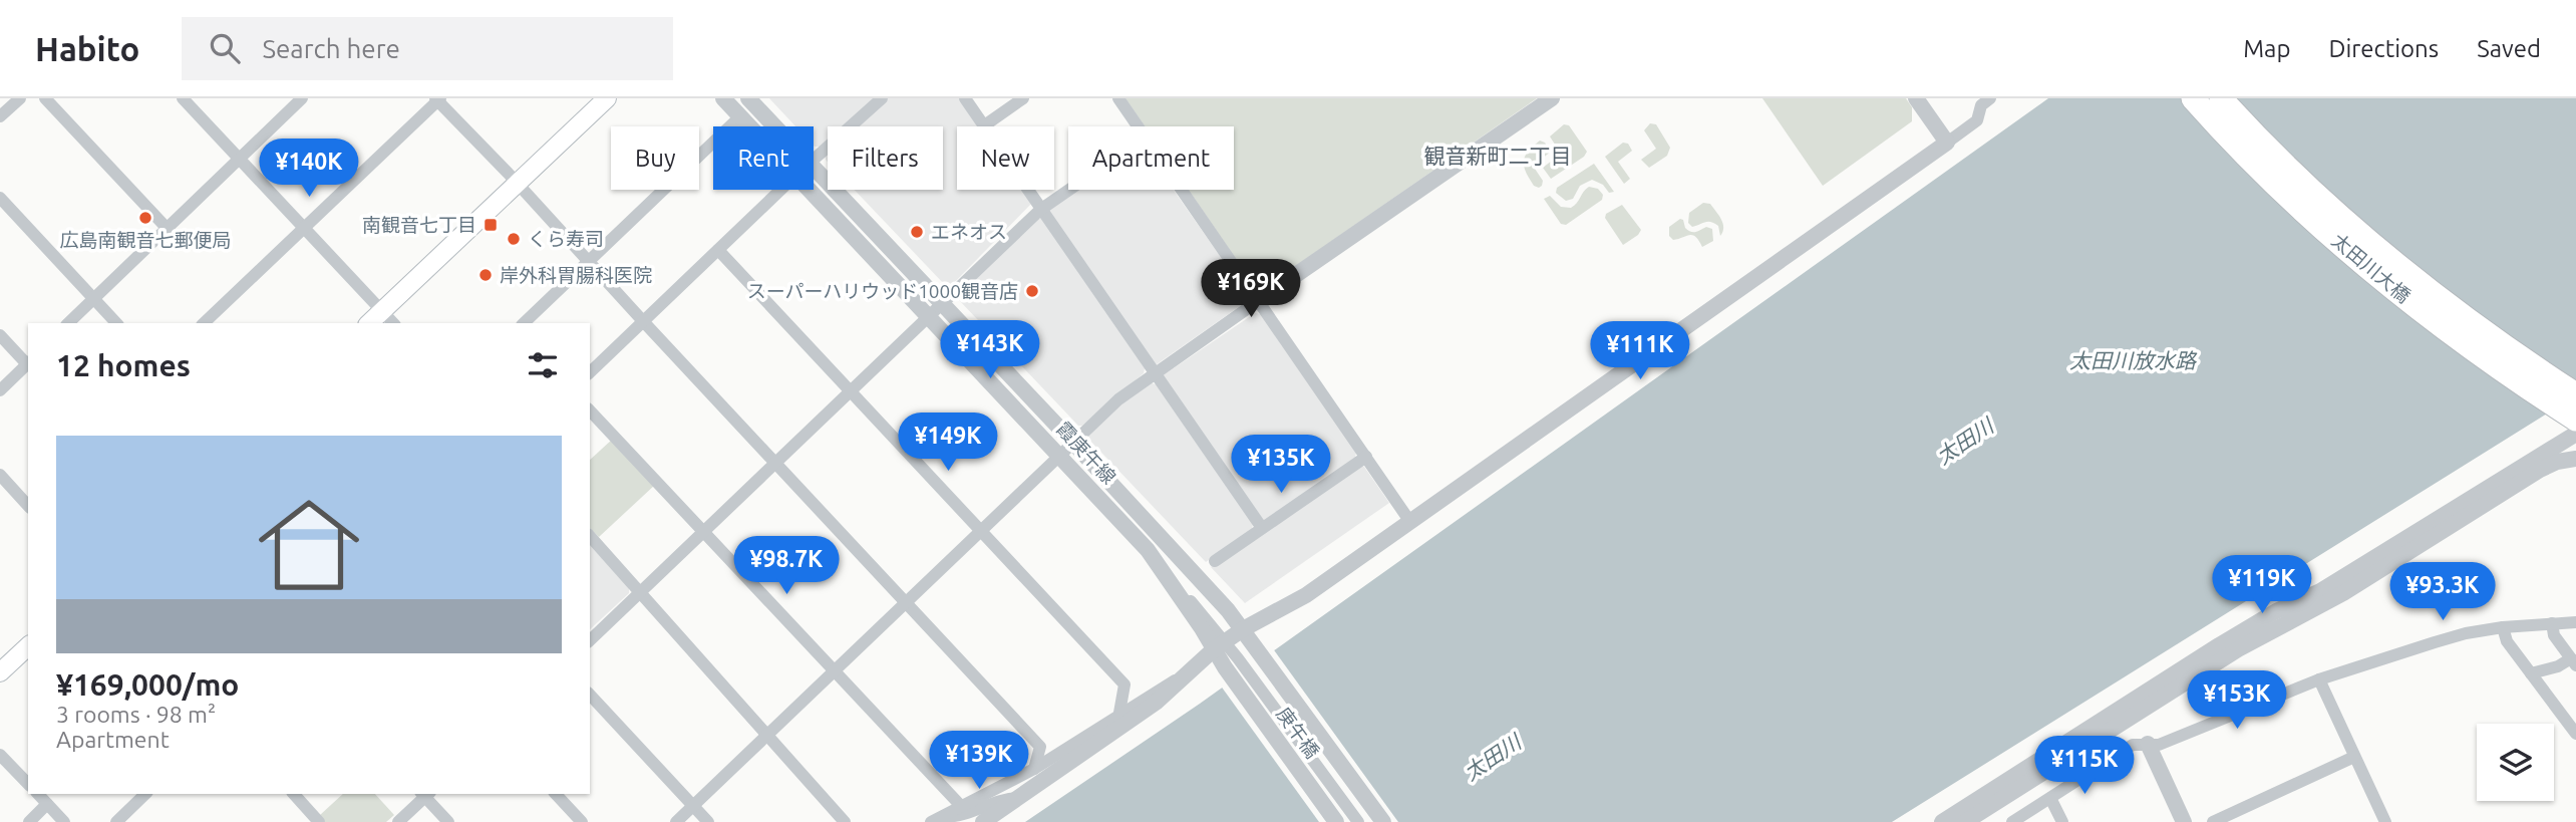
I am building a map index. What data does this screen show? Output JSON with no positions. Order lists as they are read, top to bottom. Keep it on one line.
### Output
{"streets":{"highway":["太田川大橋"],"street":["霞庚午線","庚午橋"]},"crossings":[["霞庚午線","庚午橋"]],"districts":["観音新町二丁目"],"water":["太田川放水路","太田川"],"places":{"other":["広島南観音七郵便局","エネオス","くら寿司","岸外科胃腸科医院","スーパーハリウッド1000観音店"],"transit":["南観音七丁目"]},"page":{"header":"Habito","search":"Search here","nav":["Map","Directions","Saved"],"chip":["Buy","Rent","Filters","New","Apartment"],"price":["¥140K","¥169K","¥143K","¥111K","¥149K","¥135K","¥98.7K","¥119K","¥93.3K","¥153K","¥139K","¥115K"],"heading":"12 homes","list":[{"name":"¥169,000/mo","note":"3 rooms · 98 m² · Apartment"}]}}
